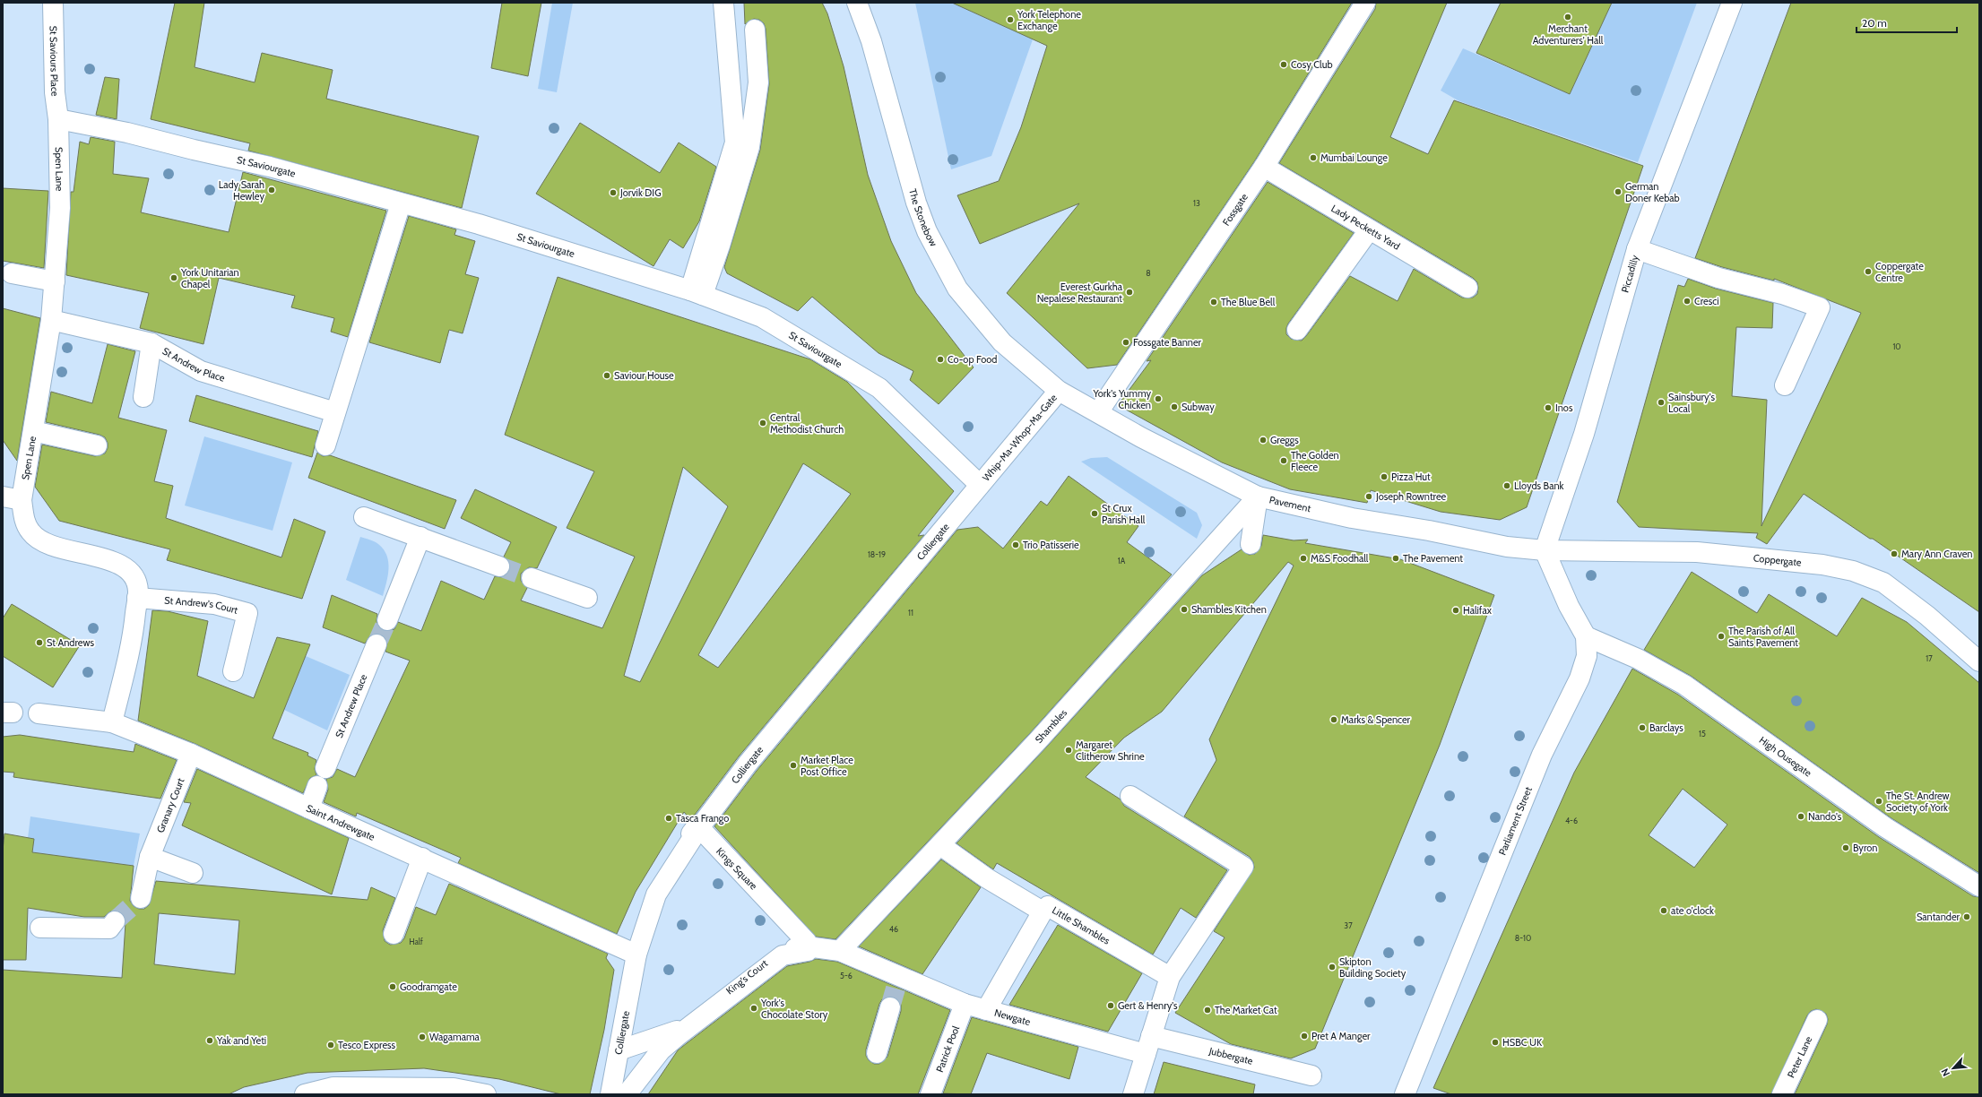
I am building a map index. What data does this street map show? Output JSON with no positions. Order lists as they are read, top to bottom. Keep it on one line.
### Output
{"streets":{"street":["St Saviours Place","St Saviourgate","Spen Lane","Fossgate","The Stonebow","Lady Pecketts Yard","Piccadilly","St Andrew Place","Whip-Ma-Whop-Ma-Gate","Pavement","Colliergate","Coppergate","St Andrew's Court","Shambles","High Ousegate","Granary Court","Parliament Street","Saint Andrewgate","Kings Square","Little Shambles","King's Court","Newgate","Patrick Pool","Jubbergate","Peter Lane"]},"crossings":[["St Saviours Place","St Saviourgate"],["St Saviours Place","Spen Lane"],["St Saviourgate","Spen Lane"],["St Saviourgate","Whip-Ma-Whop-Ma-Gate"],["St Saviourgate","Colliergate"],["Spen Lane","St Andrew Place"],["Spen Lane","St Andrew's Court"],["Spen Lane","Saint Andrewgate"],["Fossgate","Lady Pecketts Yard"],["Fossgate","Pavement"],["The Stonebow","Whip-Ma-Whop-Ma-Gate"],["The Stonebow","Pavement"],["Piccadilly","Pavement"],["Piccadilly","Coppergate"],["Piccadilly","Parliament Street"],["Whip-Ma-Whop-Ma-Gate","Pavement"],["Whip-Ma-Whop-Ma-Gate","Colliergate"],["Pavement","Coppergate"],["Pavement","Shambles"],["Pavement","Parliament Street"],["Colliergate","Saint Andrewgate"],["Colliergate","Kings Square"],["Colliergate","King's Court"],["Coppergate","Parliament Street"],["Shambles","Little Shambles"],["Shambles","King's Court"],["High Ousegate","Parliament Street"],["Granary Court","Saint Andrewgate"],["Kings Square","King's Court"],["King's Court","Newgate"],["Newgate","Patrick Pool"],["Newgate","Jubbergate"]],"places":["Merchant Adventurers' Hall","York Telephone Exchange","Cosy Club","Mumbai Lounge","Lady Sarah Hewley","German Doner Kebab","Jorvik DIG","Coppergate Centre","York Unitarian Chapel","Everest Gurkha Nepalese Restaurant","Cresci","The Blue Bell","Fossgate Banner","Co-op Food","Saviour House","York's Yummy Chicken","Sainsbury's Local","Subway","Inos","Central Methodist Church","Greggs","The Golden Fleece","Pizza Hut","Lloyds Bank","Joseph Rowntree","St Crux Parish Hall","Trio Patisserie","Mary Ann Craven","M&S Foodhall","The Pavement","Shambles Kitchen","Halifax","The Parish of All Saints Pavement","St Andrews","Marks & Spencer","Barclays","Margaret Clitherow Shrine","Market Place Post Office","The St. Andrew Society of York","Nando's","Tasca Frango","Byron","ate o'clock","Santander","Skipton Building Society","Goodramgate","Gert & Henry's","York's Chocolate Story","The Market Cat","Pret A Manger","Wagamama","Yak and Yeti","HSBC UK","Tesco Express"],"house_numbers":["13","8","10","18-19","1A","11","17","15","4-6","37","46","8-10","Half","5-6"],"scale_bar":"20 m","north":"bottom left"}
